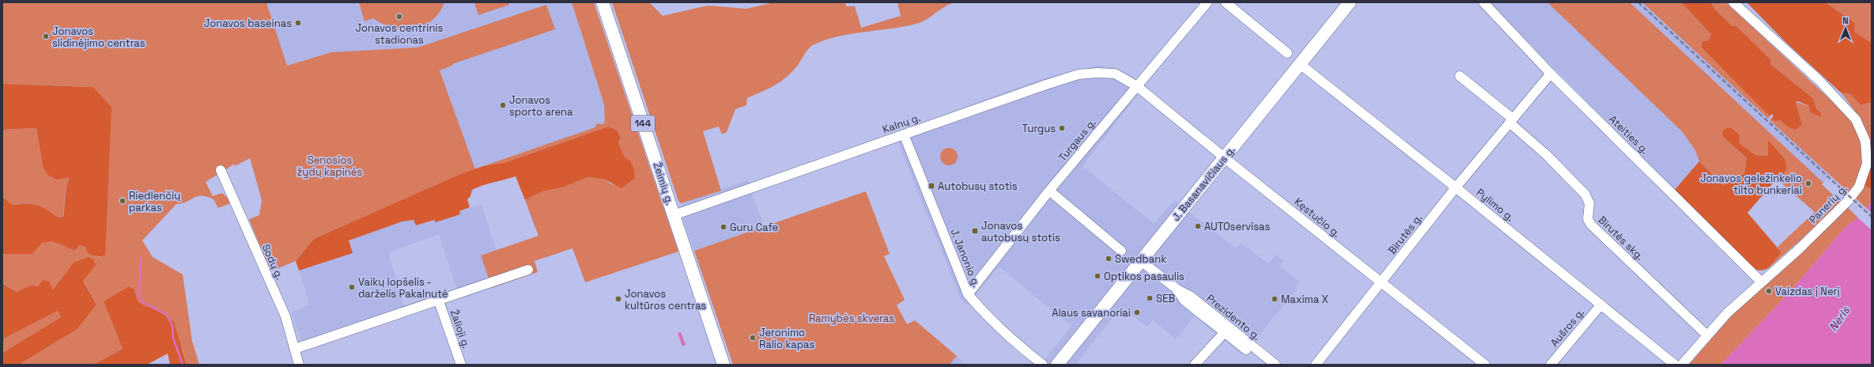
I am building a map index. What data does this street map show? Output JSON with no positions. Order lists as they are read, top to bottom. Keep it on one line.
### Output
{"streets":{"main road":["144","Žeimių g.","J. Basanavičiaus g."],"street":["Kalnų g.","Ateities g.","Turgaus g.","Panerių g.","Pylimo g.","Kęstučio g.","Birutės g.","Birutės skg.","J. Janonio g.","Sodų g.","Prezidento g.","Aušros g.","Žalioji g."]},"crossings":[["Kalnų g.","Turgaus g."],["Kalnų g.","Žeimių g."],["Kalnų g.","Kęstučio g."],["Kalnų g.","J. Janonio g."],["Ateities g.","Panerių g."],["Ateities g.","Birutės g."],["Turgaus g.","Kęstučio g."],["Turgaus g.","J. Janonio g."],["J. Basanavičiaus g.","Pylimo g."],["J. Basanavičiaus g.","Kęstučio g."],["J. Basanavičiaus g.","Prezidento g."],["Panerių g.","Birutės skg."],["Pylimo g.","Birutės g."],["Pylimo g.","Aušros g."],["Kęstučio g.","Birutės g."],["Birutės g.","Birutės skg."]],"water":["Neris"],"parks":["Senosios žydų kapinės","Ramybės skveras"],"places":{"other":["Jonavos centrinis stadionas","Jonavos baseinas","Jonavos slidinėjimo centras","Jonavos sporto arena","Turgus","Jonavos geležinkelio tilto bunkeriai","Riedlenčių parkas","AUTOservisas","Guru Cafe","Swedbank","Optikos pasaulis","Vaikų lopšelis - darželis Pakalnutė","Vaizdas į Nerį","SEB","Jonavos kultūros centras","Maxima X","Alaus savanoriai","Jeronimo Ralio kapas"],"transit":["Autobusų stotis","Jonavos autobusų stotis"]},"north":"top"}
